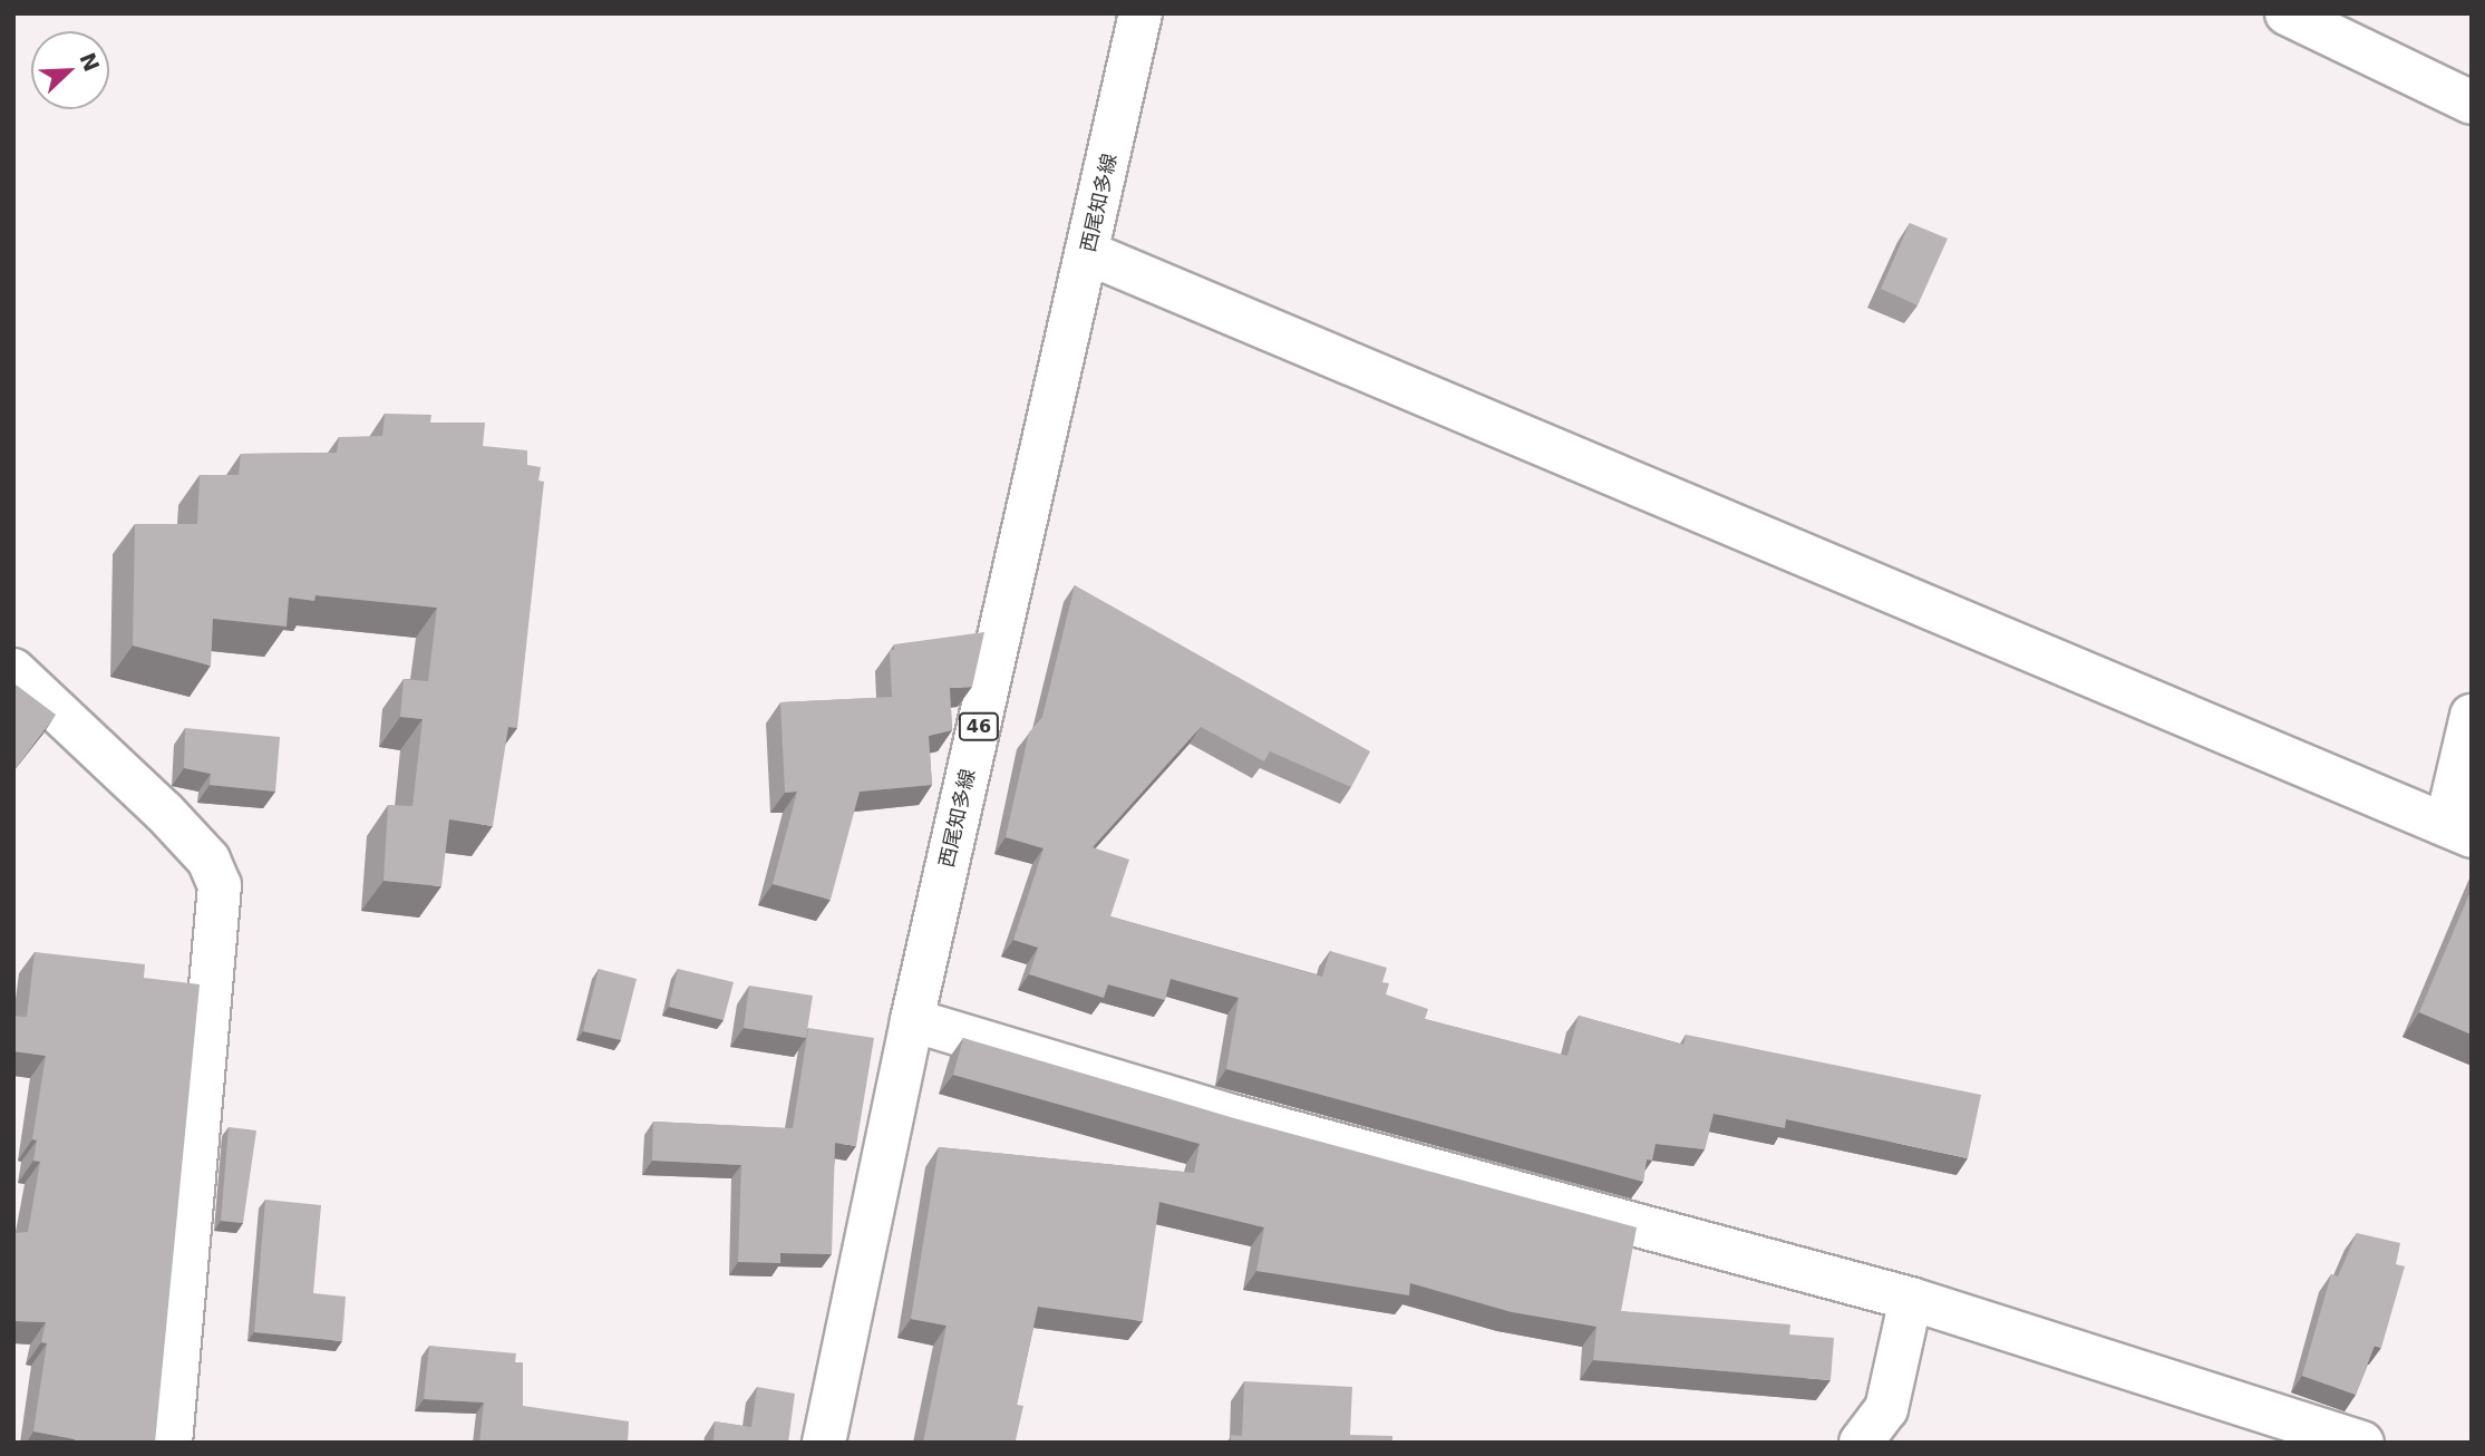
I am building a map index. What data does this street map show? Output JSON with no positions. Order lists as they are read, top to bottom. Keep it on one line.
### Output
{"streets":{"street":["西尾知多線","46"]},"north":"top right"}
